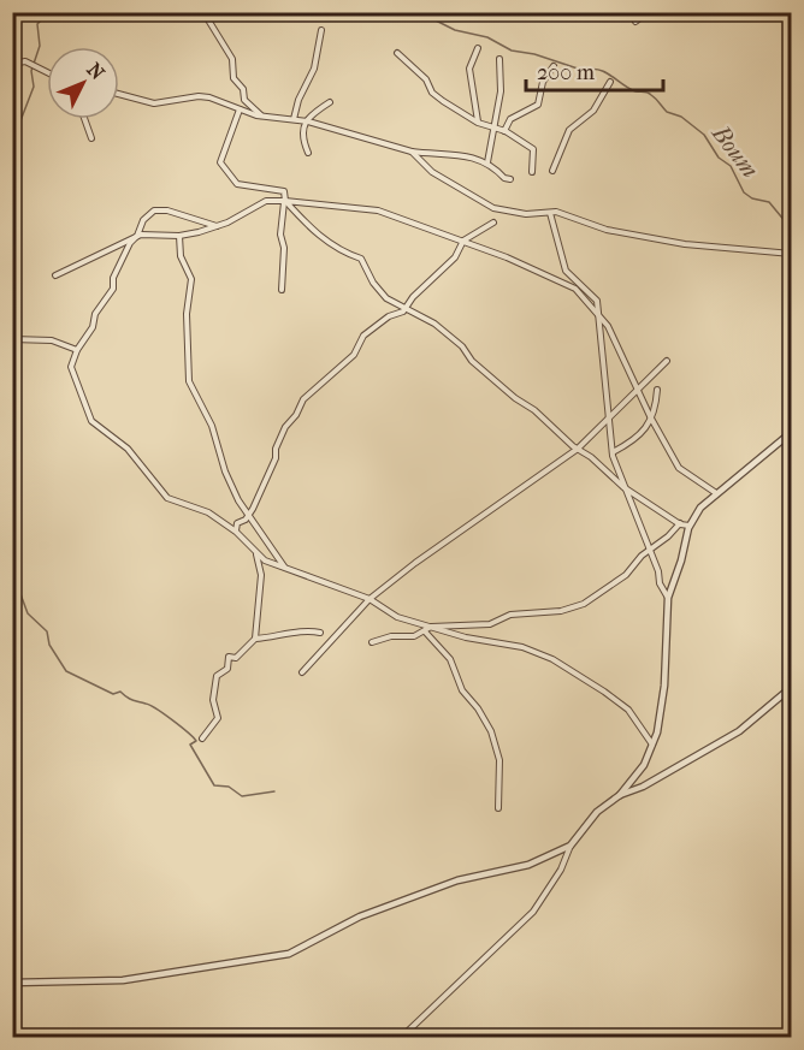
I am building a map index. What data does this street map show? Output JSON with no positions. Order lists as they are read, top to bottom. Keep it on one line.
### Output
{"water":["Boum"],"scale_bar":"200 m","north":"top right"}
